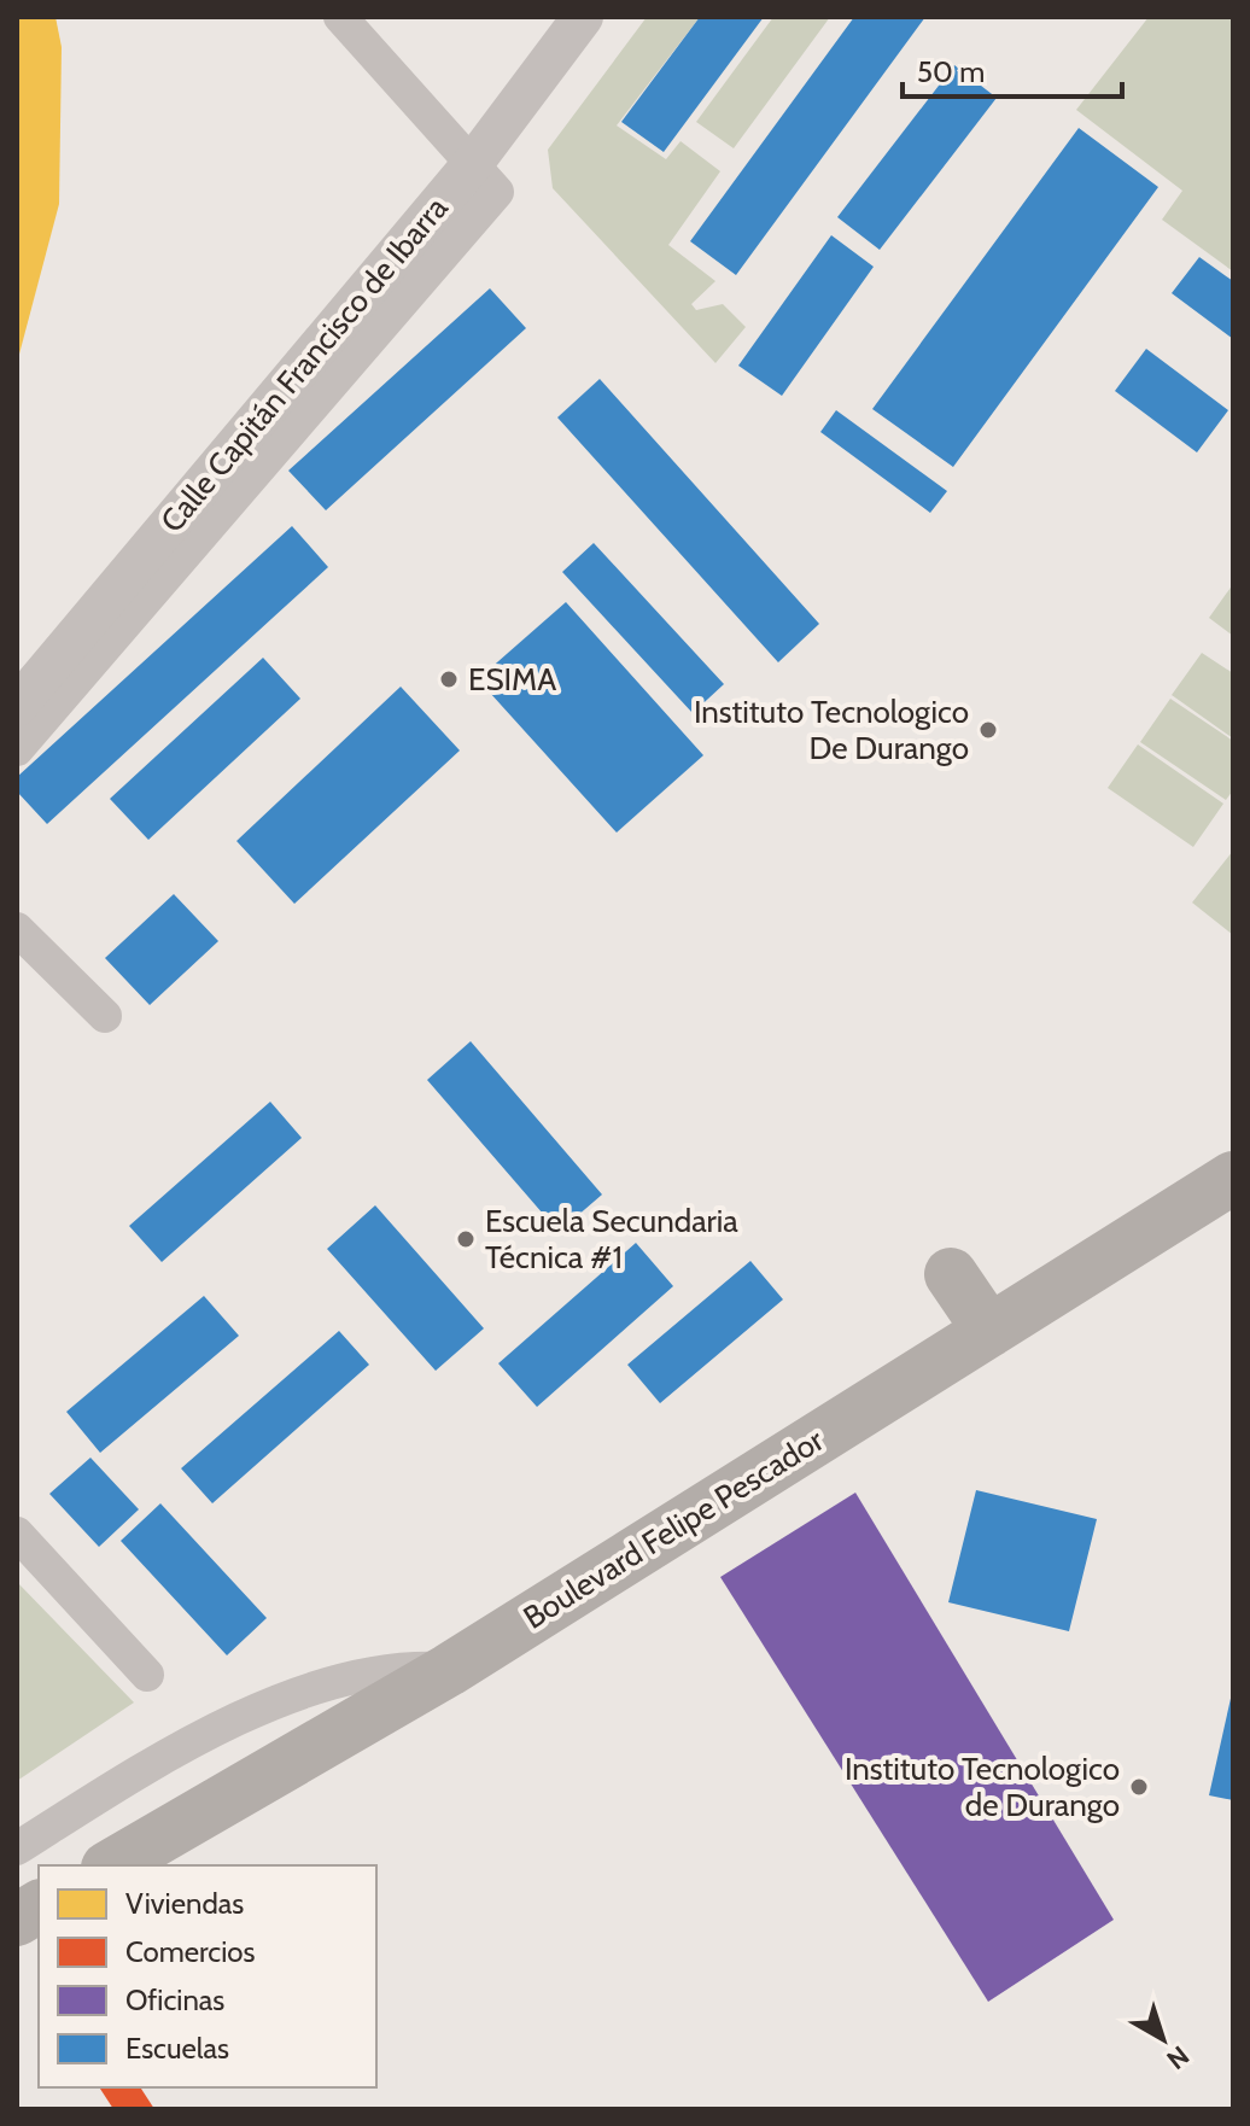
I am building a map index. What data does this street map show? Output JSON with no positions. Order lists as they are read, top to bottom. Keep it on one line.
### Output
{"streets":{"main road":["Boulevard Felipe Pescador"],"street":["Calle Capitán Francisco de Ibarra"]},"places":["ESIMA","Instituto Tecnologico De Durango","Escuela Secundaria Técnica #1","Instituto Tecnologico de Durango"],"legend":["Viviendas","Comercios","Oficinas","Escuelas"],"scale_bar":"50 m","north":"bottom right"}
